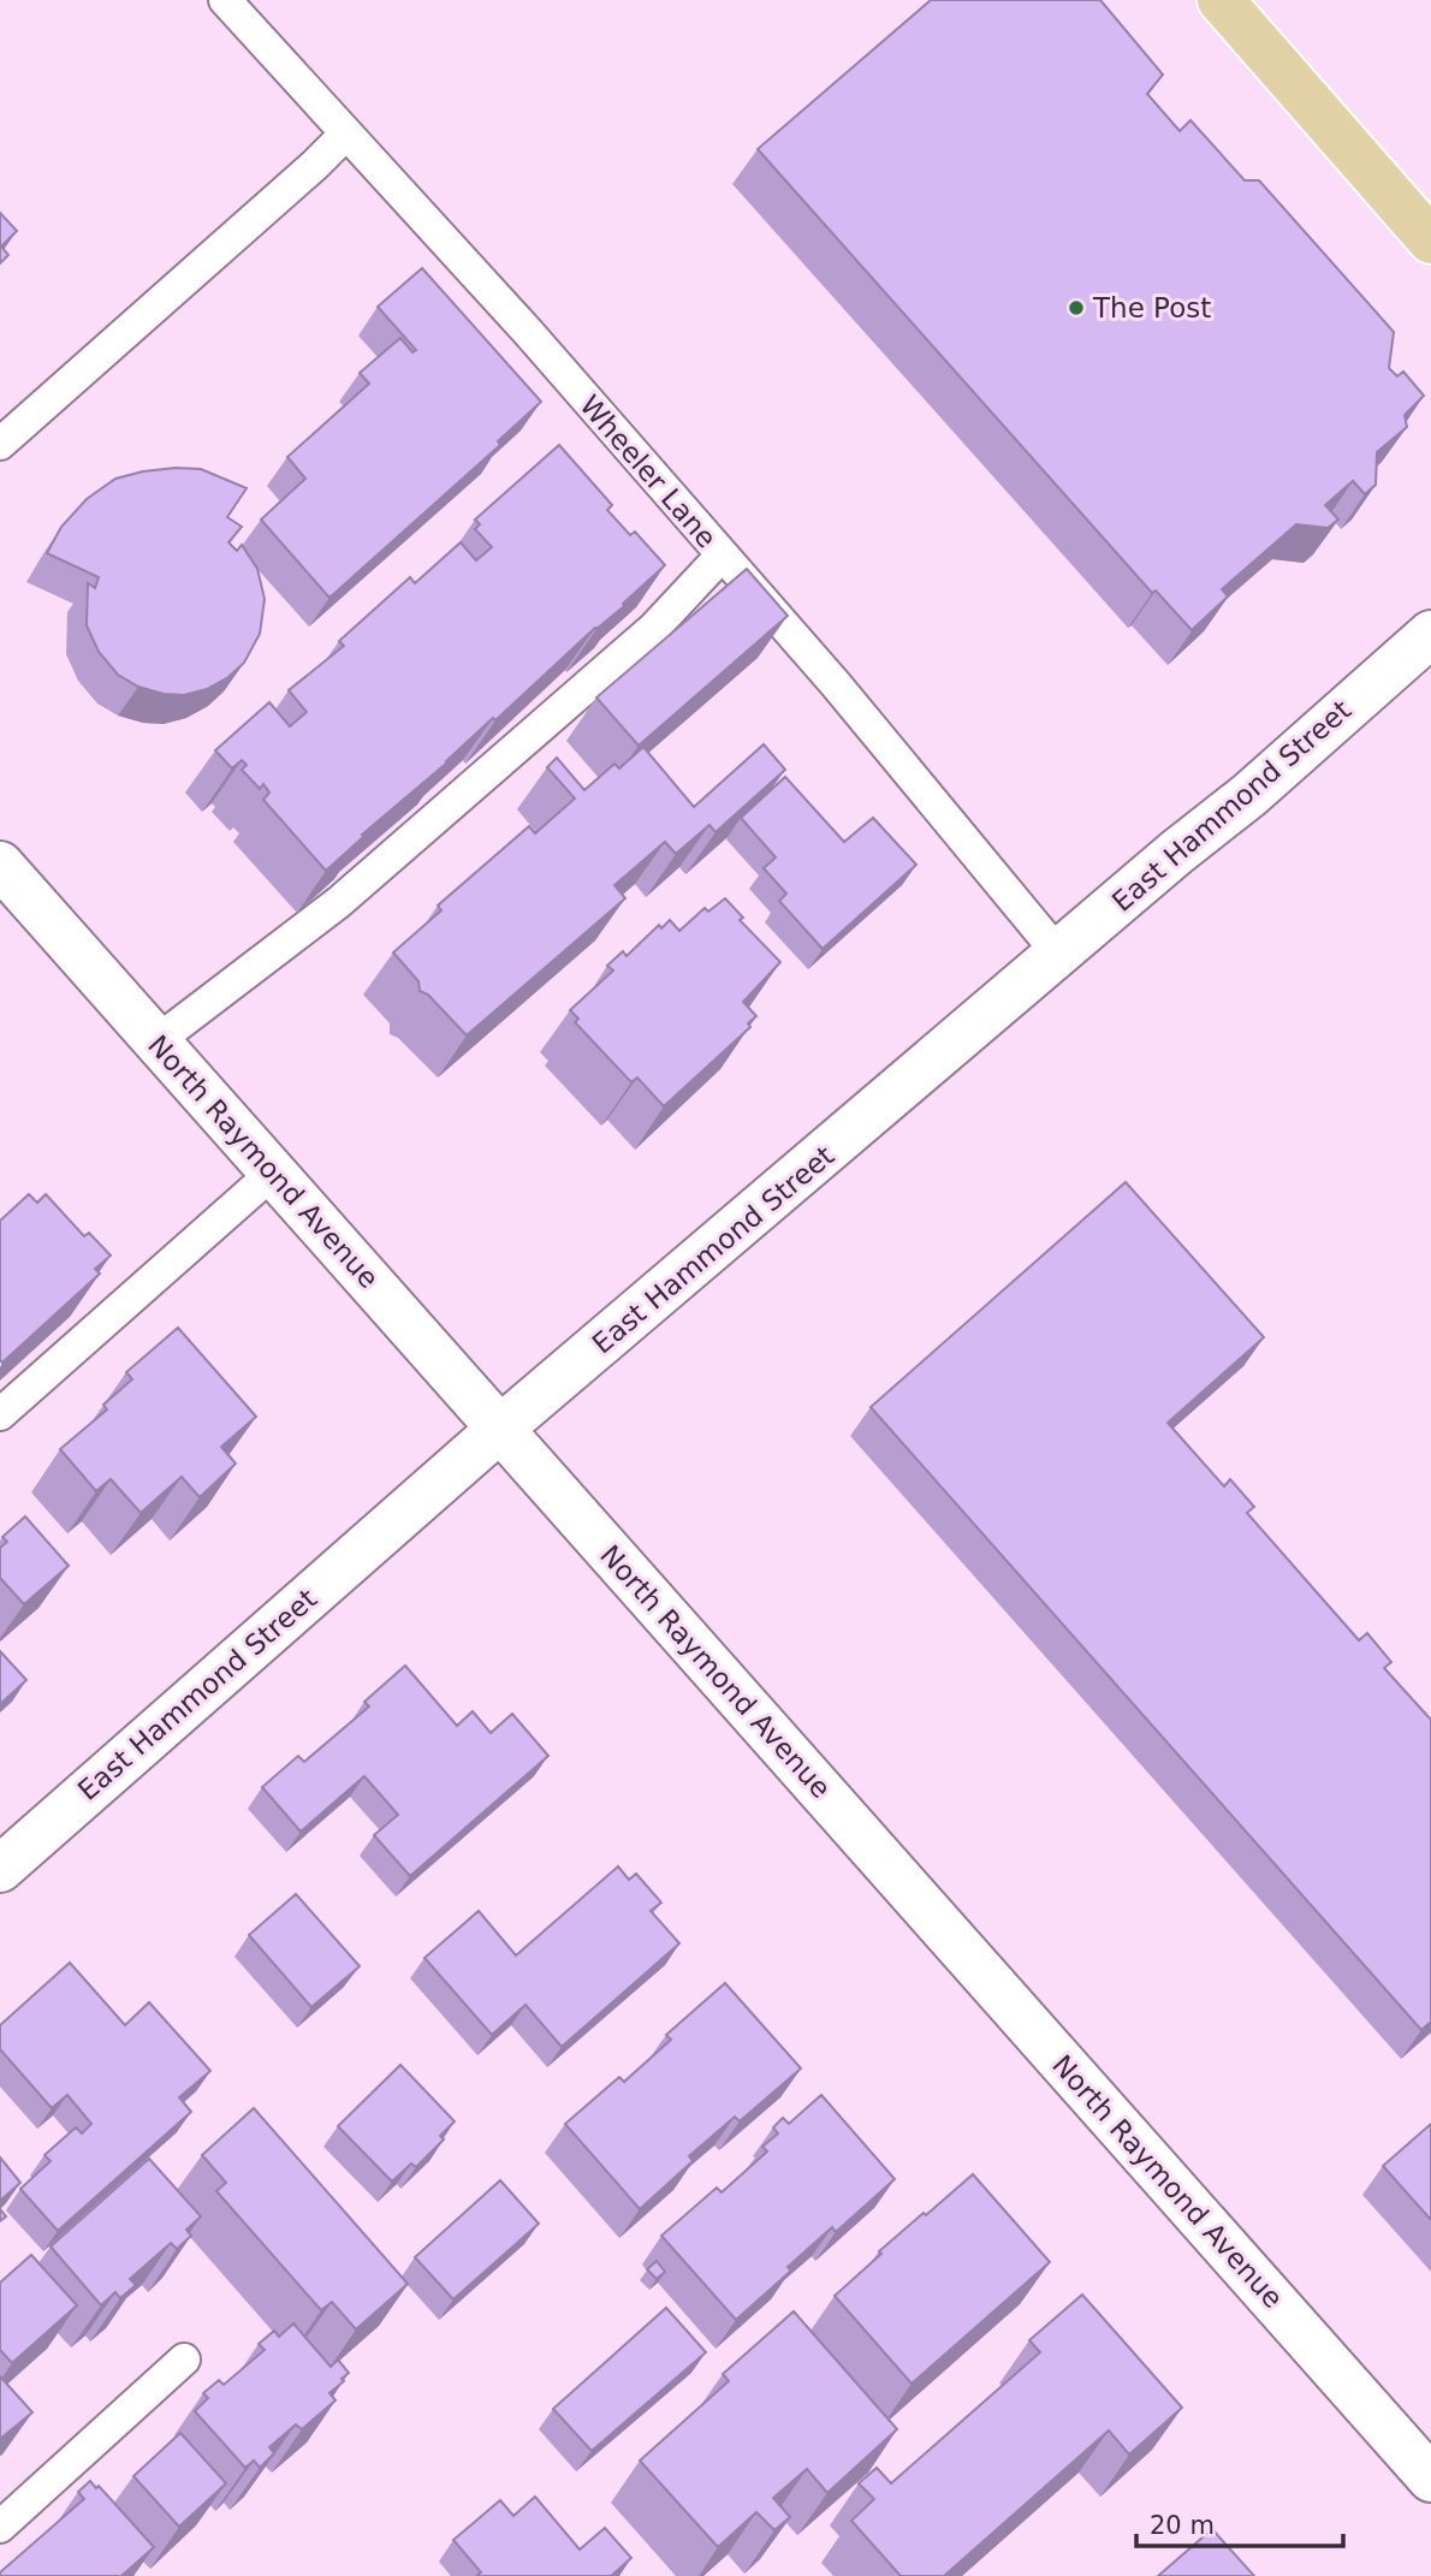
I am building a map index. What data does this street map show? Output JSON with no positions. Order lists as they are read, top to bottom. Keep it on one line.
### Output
{"streets":{"street":["East Hammond Street","North Raymond Avenue"],"lane":["Wheeler Lane"]},"crossings":[["Wheeler Lane","East Hammond Street"],["East Hammond Street","North Raymond Avenue"]],"places":["The Post"],"scale_bar":"20 m"}
